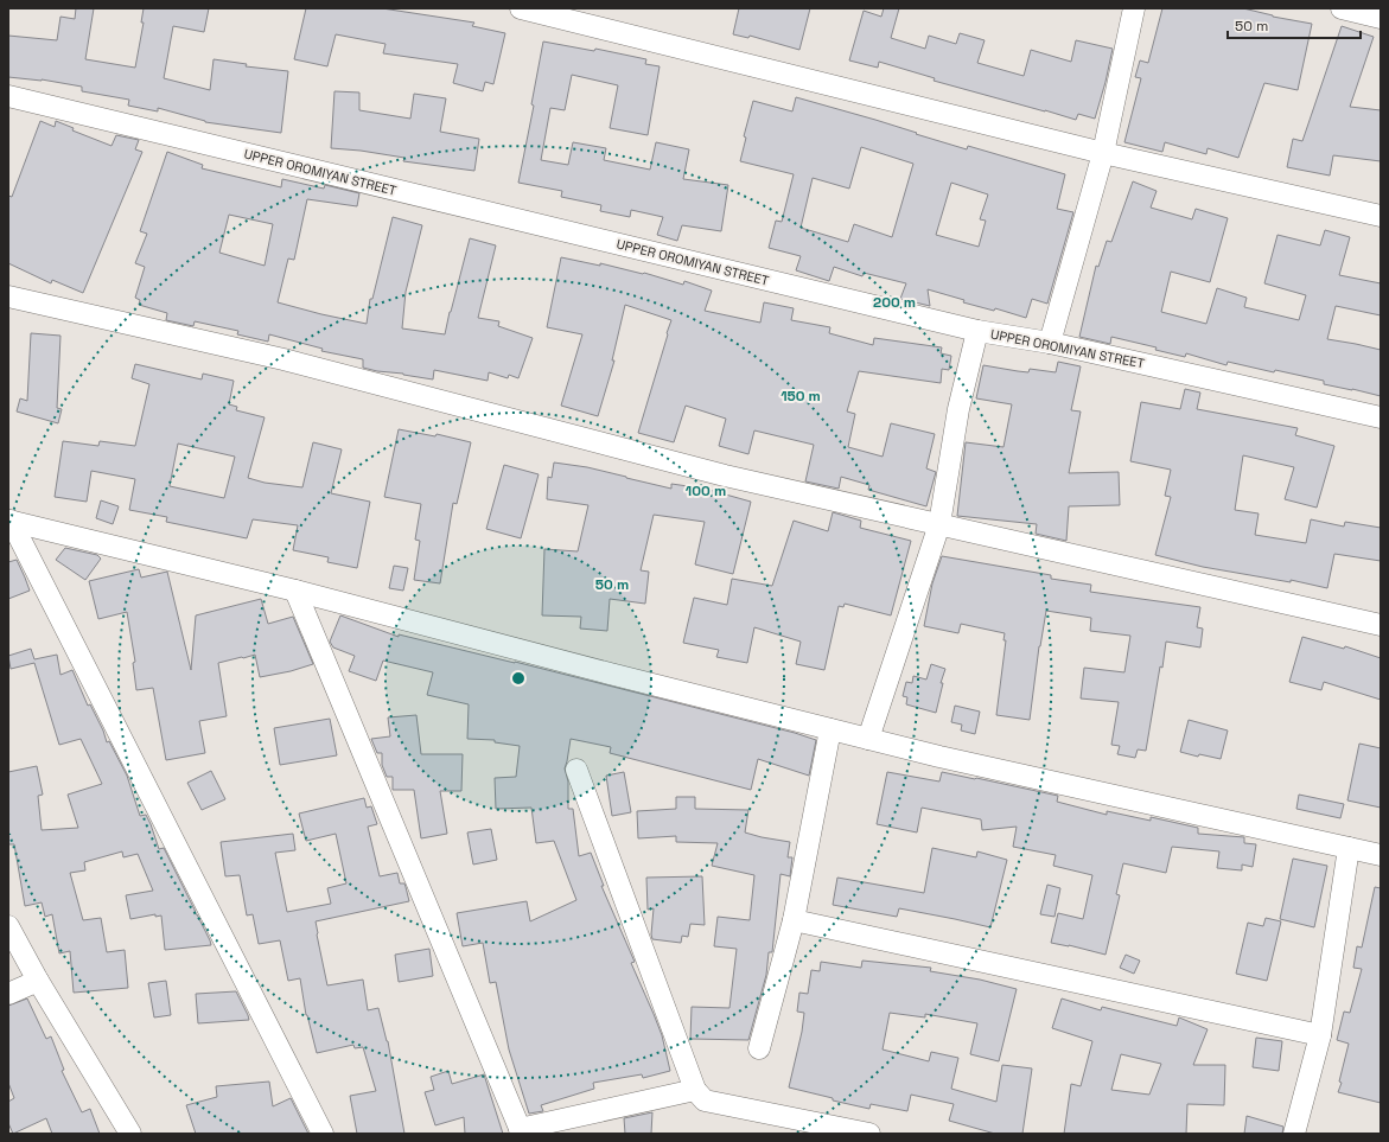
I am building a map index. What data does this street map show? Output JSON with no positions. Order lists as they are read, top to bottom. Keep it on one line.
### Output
{"streets":{"street":["UPPER OROMIYAN STREET"]},"scale_bar":"50 m","rings":["200 m","150 m","100 m","50 m"]}
